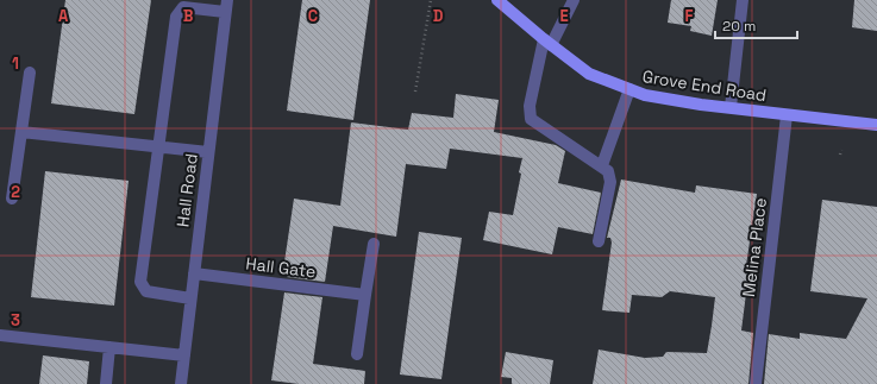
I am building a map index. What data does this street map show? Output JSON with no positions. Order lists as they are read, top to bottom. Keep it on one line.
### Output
{"streets":{"main road":["Grove End Road"],"street":["Hall Road","Melina Place","Hall Gate"]},"crossings":[["Grove End Road","Melina Place"],["Hall Road","Hall Gate"]],"scale_bar":"20 m","grid":{"columns":["A","B","C","D","E","F"],"rows":["1","2","3"]}}
